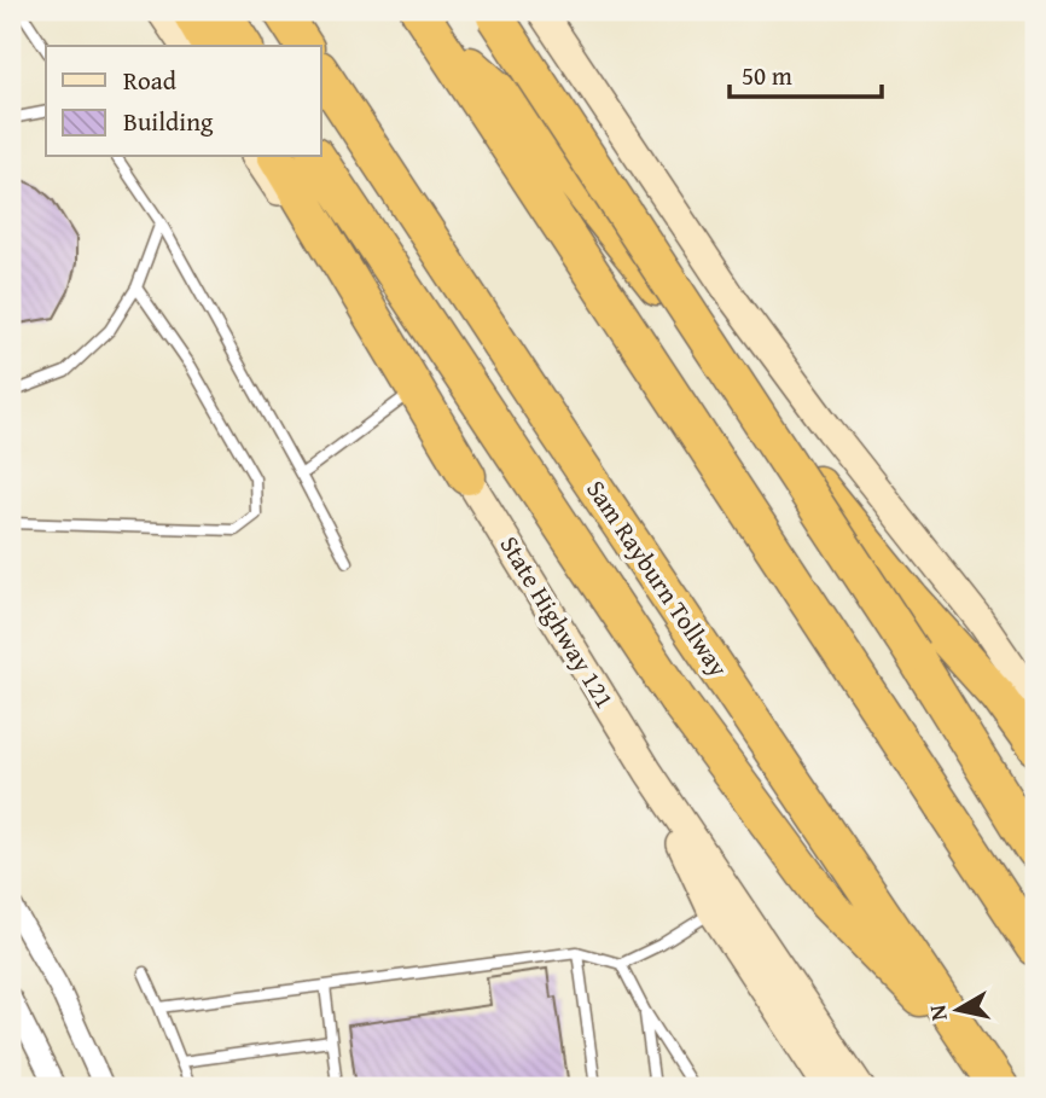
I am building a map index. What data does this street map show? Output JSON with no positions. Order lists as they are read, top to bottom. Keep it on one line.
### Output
{"streets":{"highway":["Sam Rayburn Tollway"],"main road":["State Highway 121"]},"legend":["Road","Building"],"scale_bar":"50 m","north":"left"}
